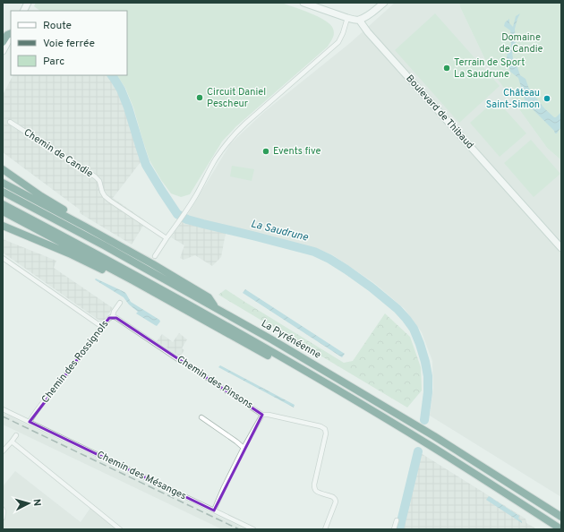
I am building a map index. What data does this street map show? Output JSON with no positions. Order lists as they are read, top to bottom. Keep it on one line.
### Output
{"streets":{"highway":["La Pyrénéenne"],"street":["Boulevard de Thibaud","Chemin de Candie","Chemin des Rossignols","Chemin des Pinsons","Chemin des Mésanges"]},"crossings":[["Chemin des Rossignols","Chemin des Pinsons"],["Chemin des Rossignols","Chemin des Mésanges"],["Chemin des Pinsons","Chemin des Mésanges"]],"water":["La Saudrune"],"parks":["Domaine de Candie"],"places":["Terrain de Sport La Saudrune","Circuit Daniel Pescheur","Château Saint-Simon","Events five"],"legend":["Route","Voie ferrée","Parc"],"north":"right"}
